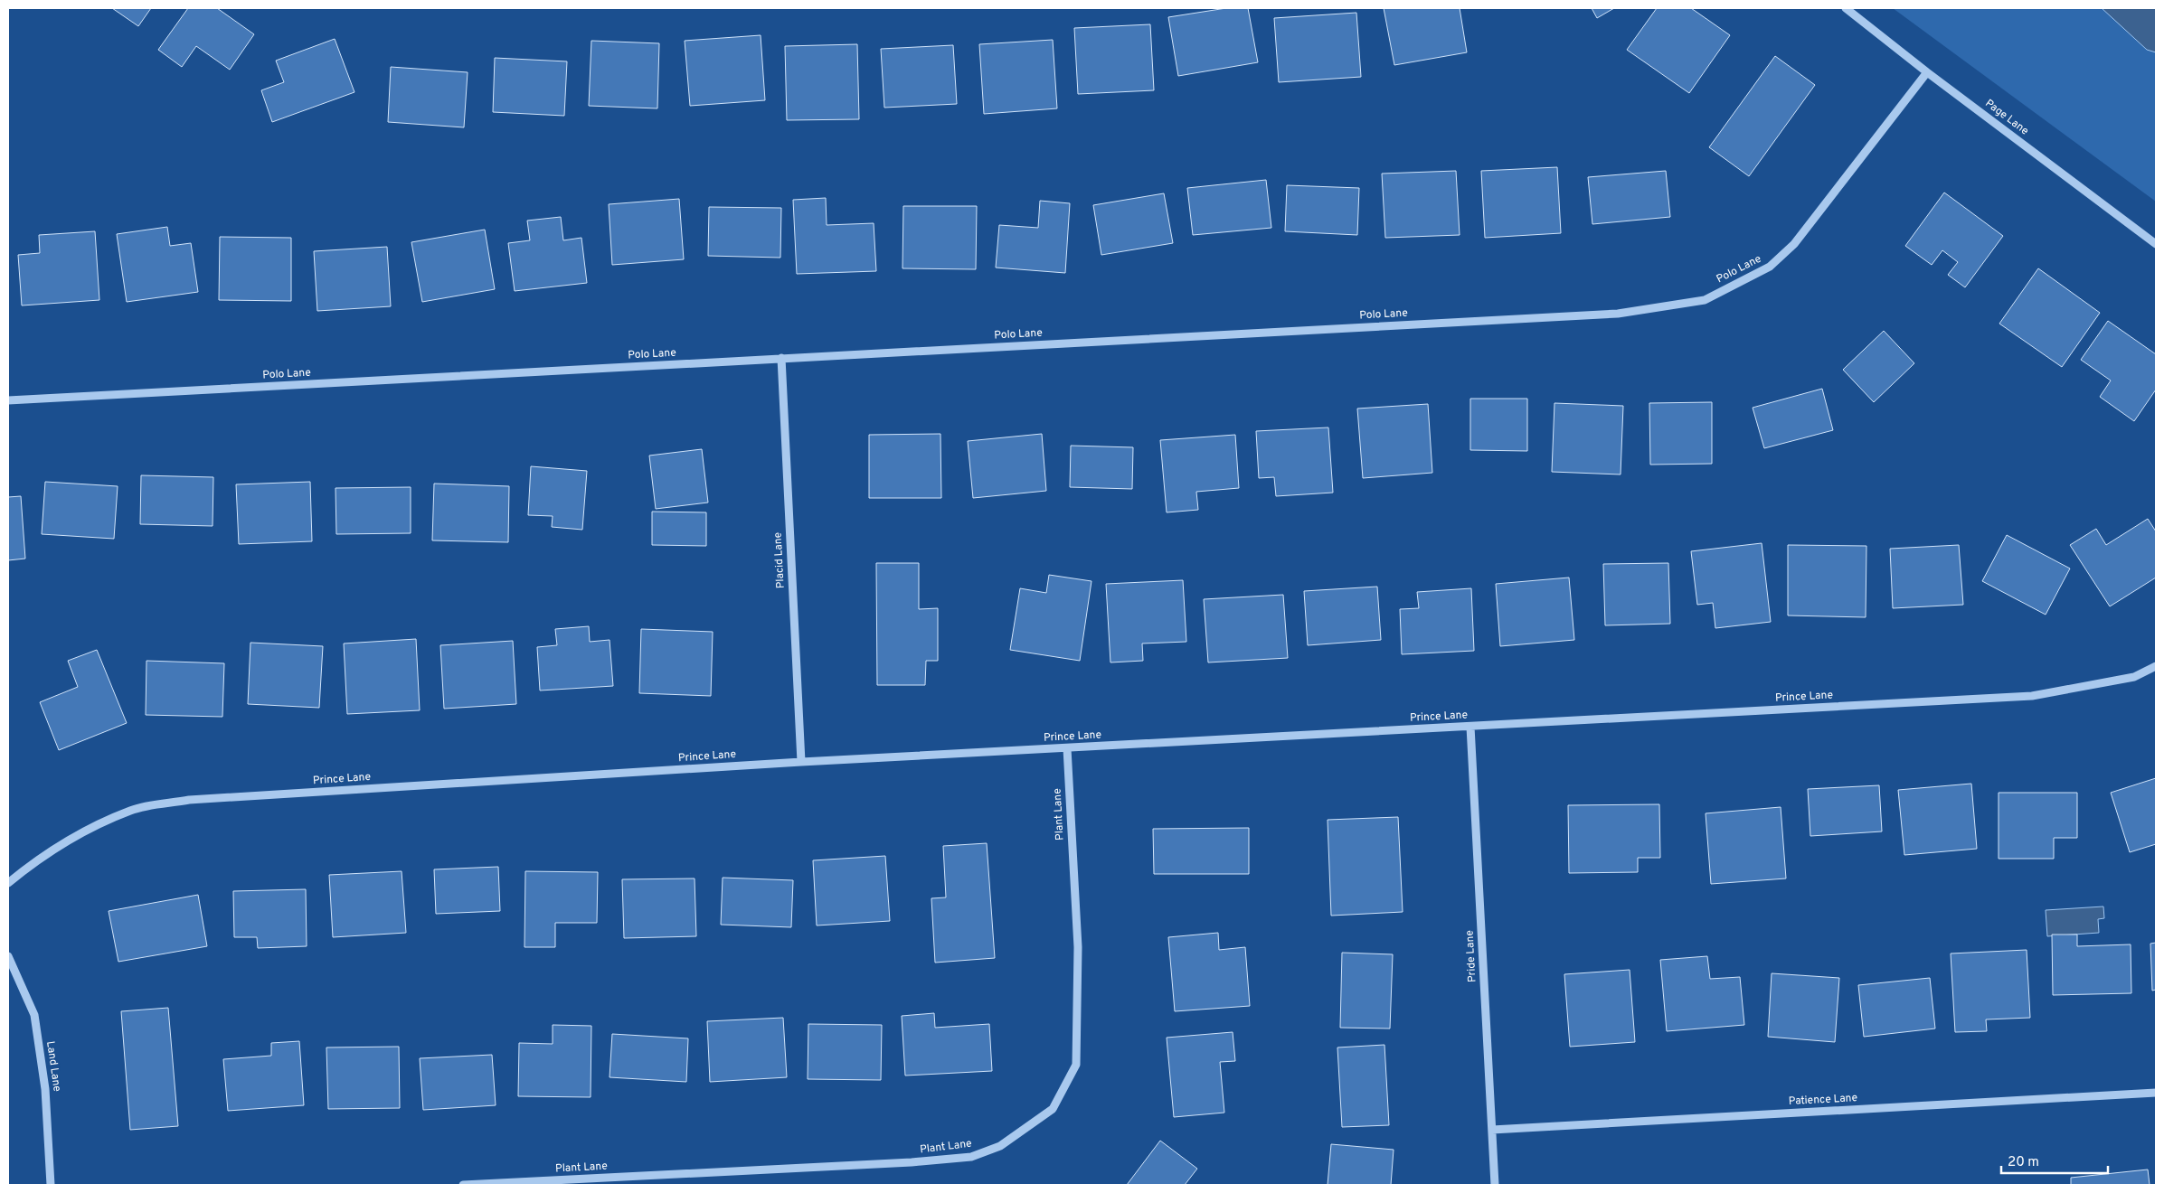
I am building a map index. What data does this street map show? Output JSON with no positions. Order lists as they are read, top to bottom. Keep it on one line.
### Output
{"streets":{"street":["Page Lane","Polo Lane","Placid Lane","Prince Lane","Plant Lane","Pride Lane","Land Lane","Patience Lane"]},"crossings":[["Page Lane","Polo Lane"],["Polo Lane","Placid Lane"],["Placid Lane","Prince Lane"],["Prince Lane","Plant Lane"],["Prince Lane","Pride Lane"],["Pride Lane","Patience Lane"]],"scale_bar":"20 m"}
